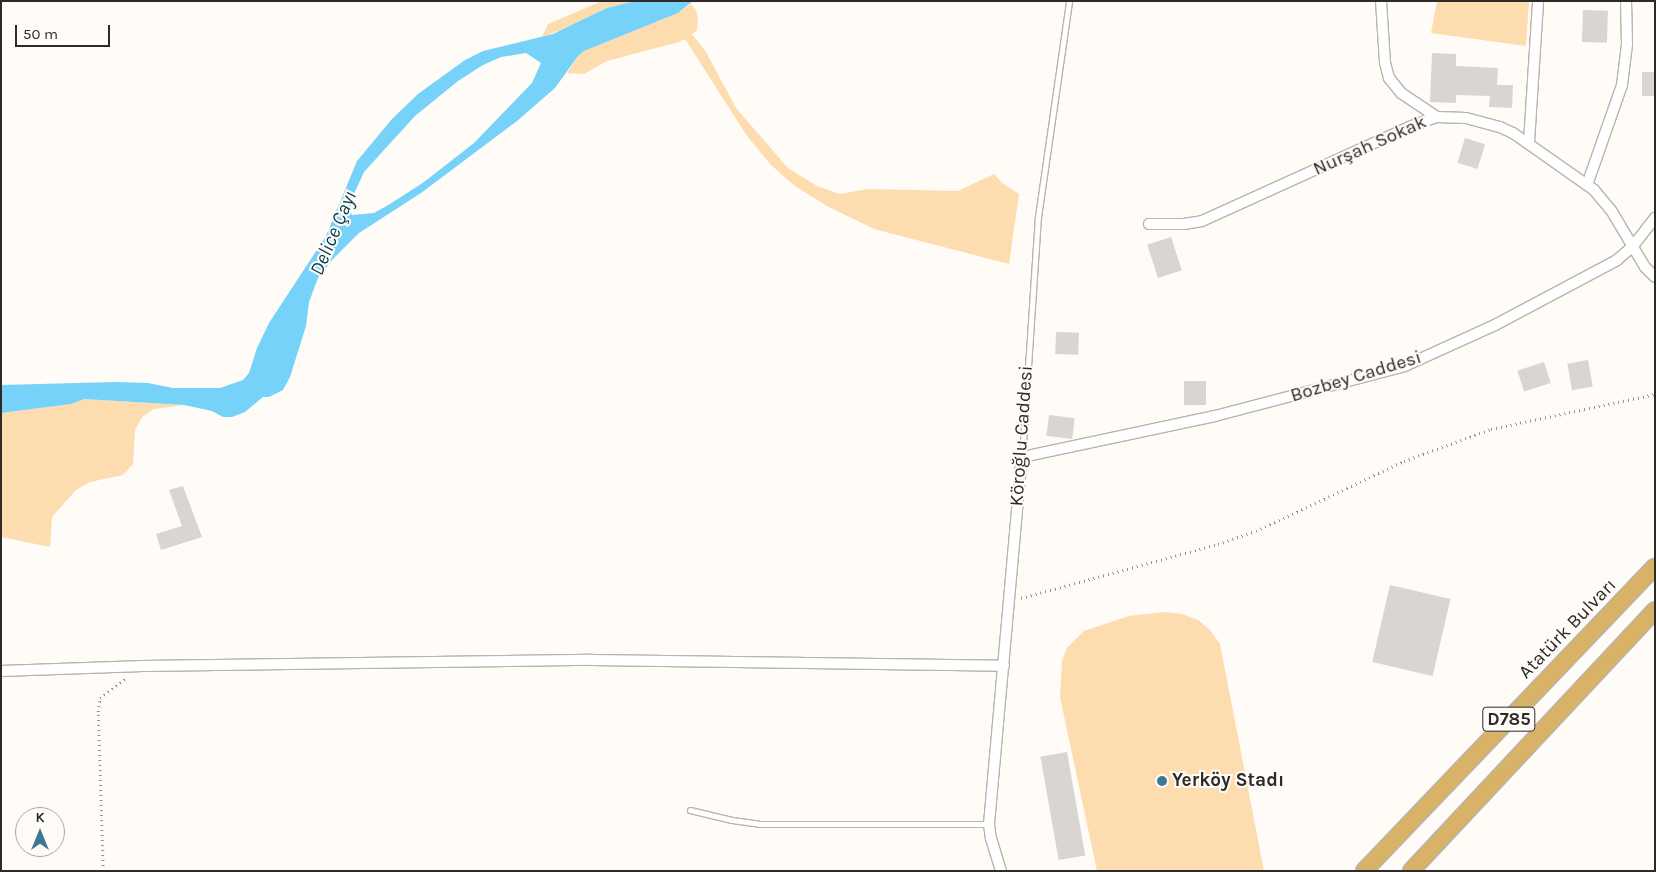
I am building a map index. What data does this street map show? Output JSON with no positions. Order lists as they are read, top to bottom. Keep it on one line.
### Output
{"streets":{"main road":["Atatürk Bulvarı","D785"],"street":["Nurşah Sokak","Bozbey Caddesi","Köroğlu Caddesi"]},"crossings":[["Nurşah Sokak","Bozbey Caddesi"],["Bozbey Caddesi","Köroğlu Caddesi"]],"water":["Delice Çayı"],"places":["Yerköy Stadı"],"scale_bar":"50 m","north":"top"}
